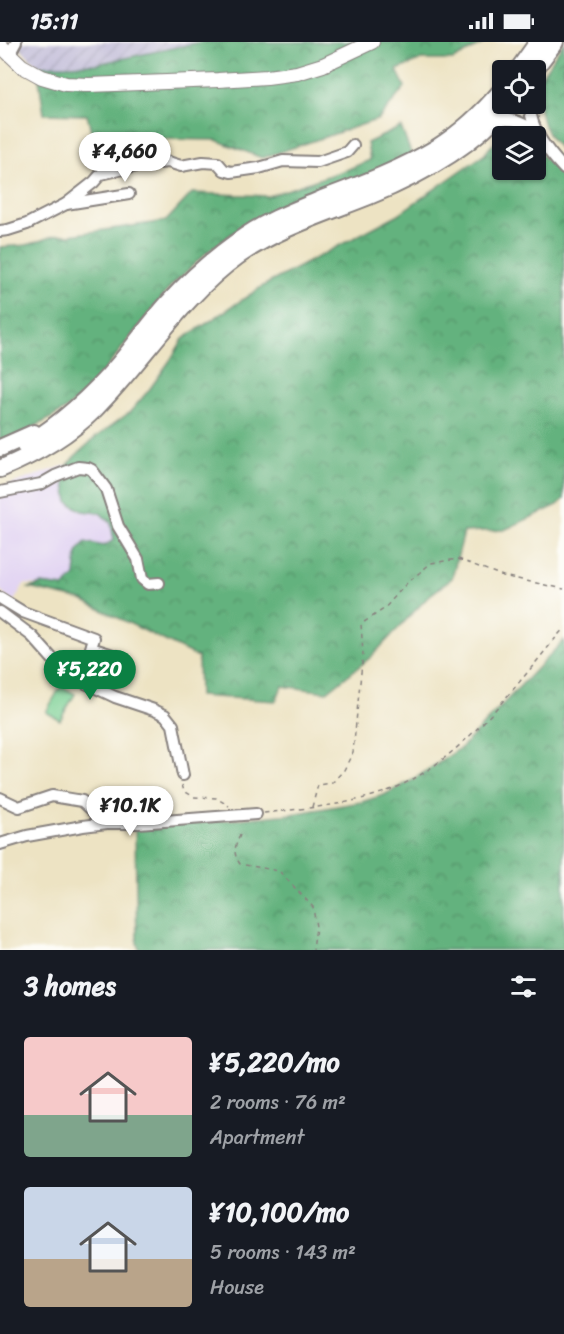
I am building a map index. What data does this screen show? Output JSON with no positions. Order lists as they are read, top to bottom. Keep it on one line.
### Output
{"page":{"status":"15:11","price":["¥4,660","¥5,220","¥10.1K"],"heading":"3 homes","list":[{"name":"¥5,220/mo","note":"2 rooms · 76 m² · Apartment"},{"name":"¥10,100/mo","note":"5 rooms · 143 m² · House"}]}}
